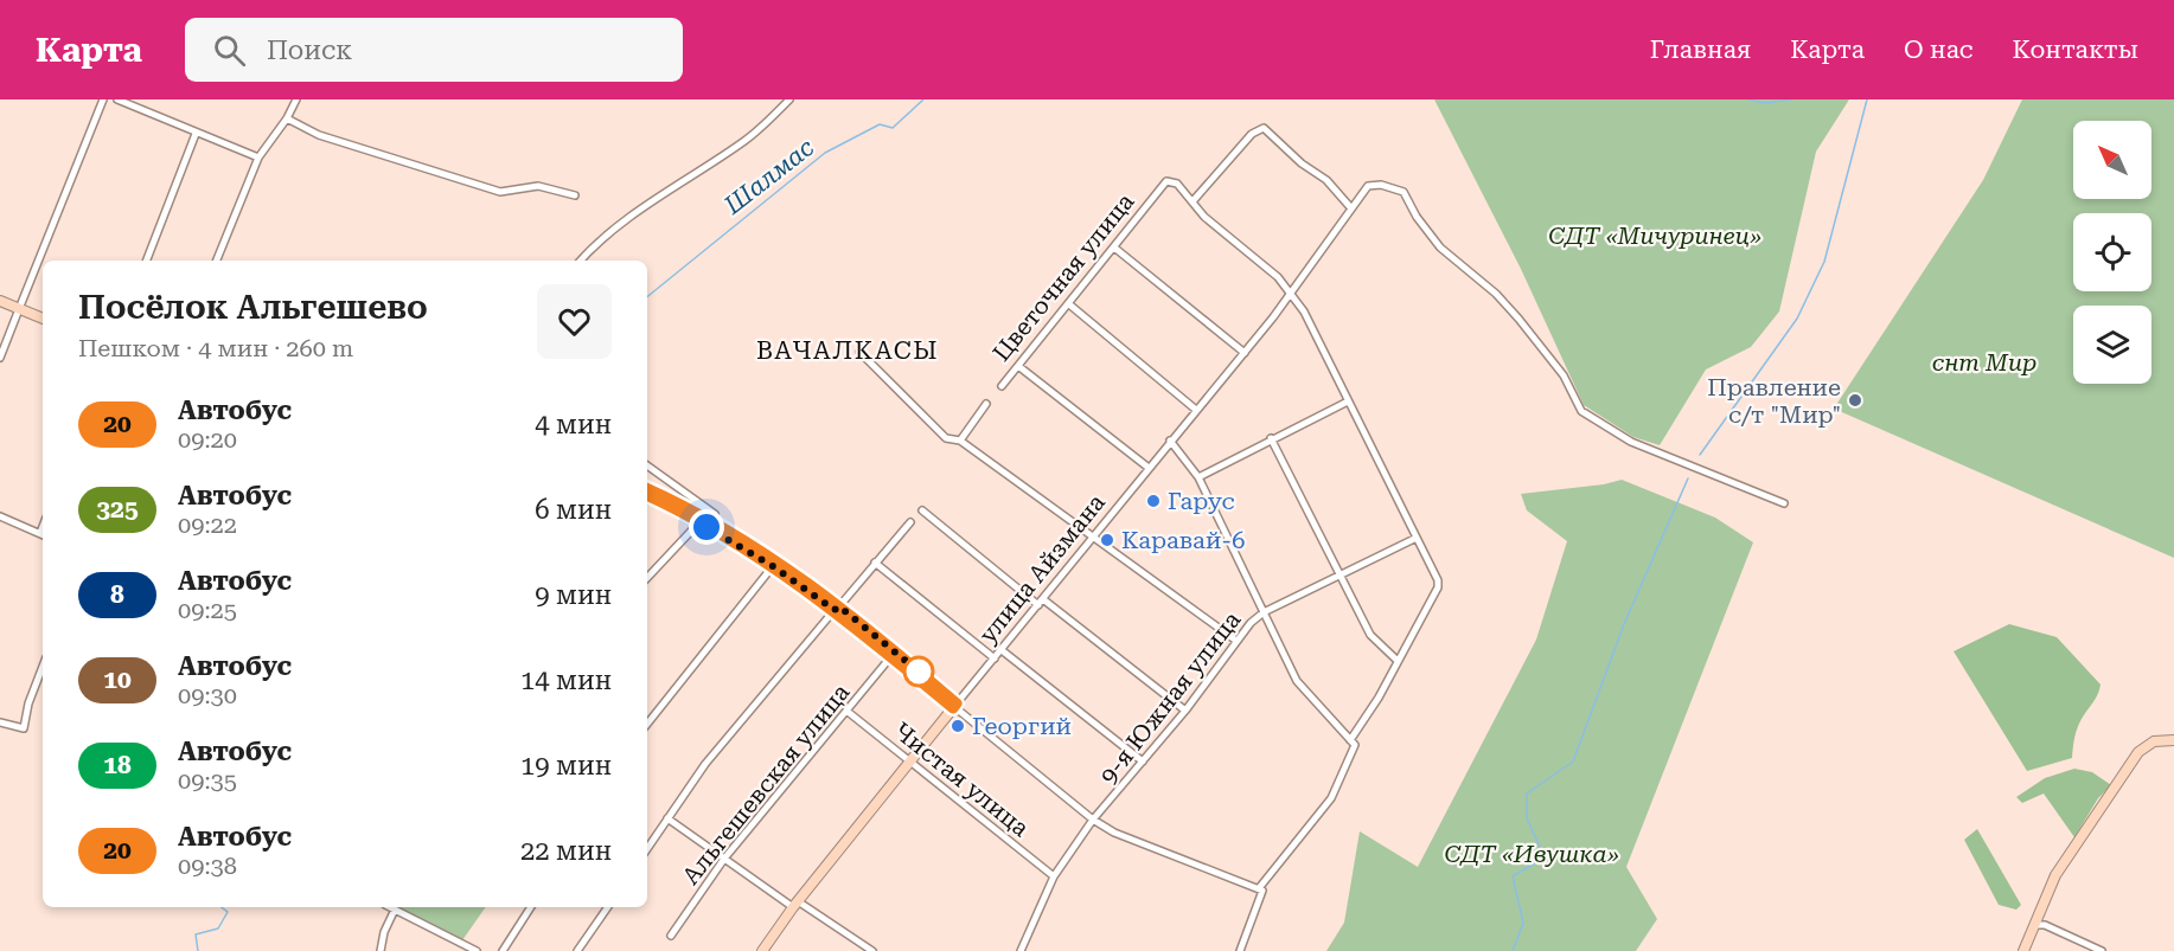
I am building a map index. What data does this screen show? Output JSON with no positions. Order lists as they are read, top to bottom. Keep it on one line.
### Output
{"streets":{"street":["Цветочная улица","улица Айзмана","9-я Южная улица","Чистая улица","Альгешевская улица"]},"crossings":[["улица Айзмана","Чистая улица"],["9-я Южная улица","Чистая улица"],["Чистая улица","Альгешевская улица"]],"districts":["ВАЧАЛКАСЫ"],"water":["Шалмас"],"parks":["СДТ «Мичуринец»","снт Мир","СДТ «Ивушка»"],"places":["Правление с/т \"Мир\"","Гарус","Каравай-6","Георгий"],"lines":["bus line 20"],"north":"top left","page":{"header":"Карта","search":"Поиск","nav":["Главная","Карта","О нас","Контакты"],"heading":["Посёлок Альгешево","Пешком · 4 мин · 260 m"],"list":[{"mark":"20","name":"Автобус","note":"09:20","value":"4 мин"},{"mark":"325","name":"Автобус","note":"09:22","value":"6 мин"},{"mark":"8","name":"Автобус","note":"09:25","value":"9 мин"},{"mark":"10","name":"Автобус","note":"09:30","value":"14 мин"},{"mark":"18","name":"Автобус","note":"09:35","value":"19 мин"},{"mark":"20","name":"Автобус","note":"09:38","value":"22 мин"}]}}
